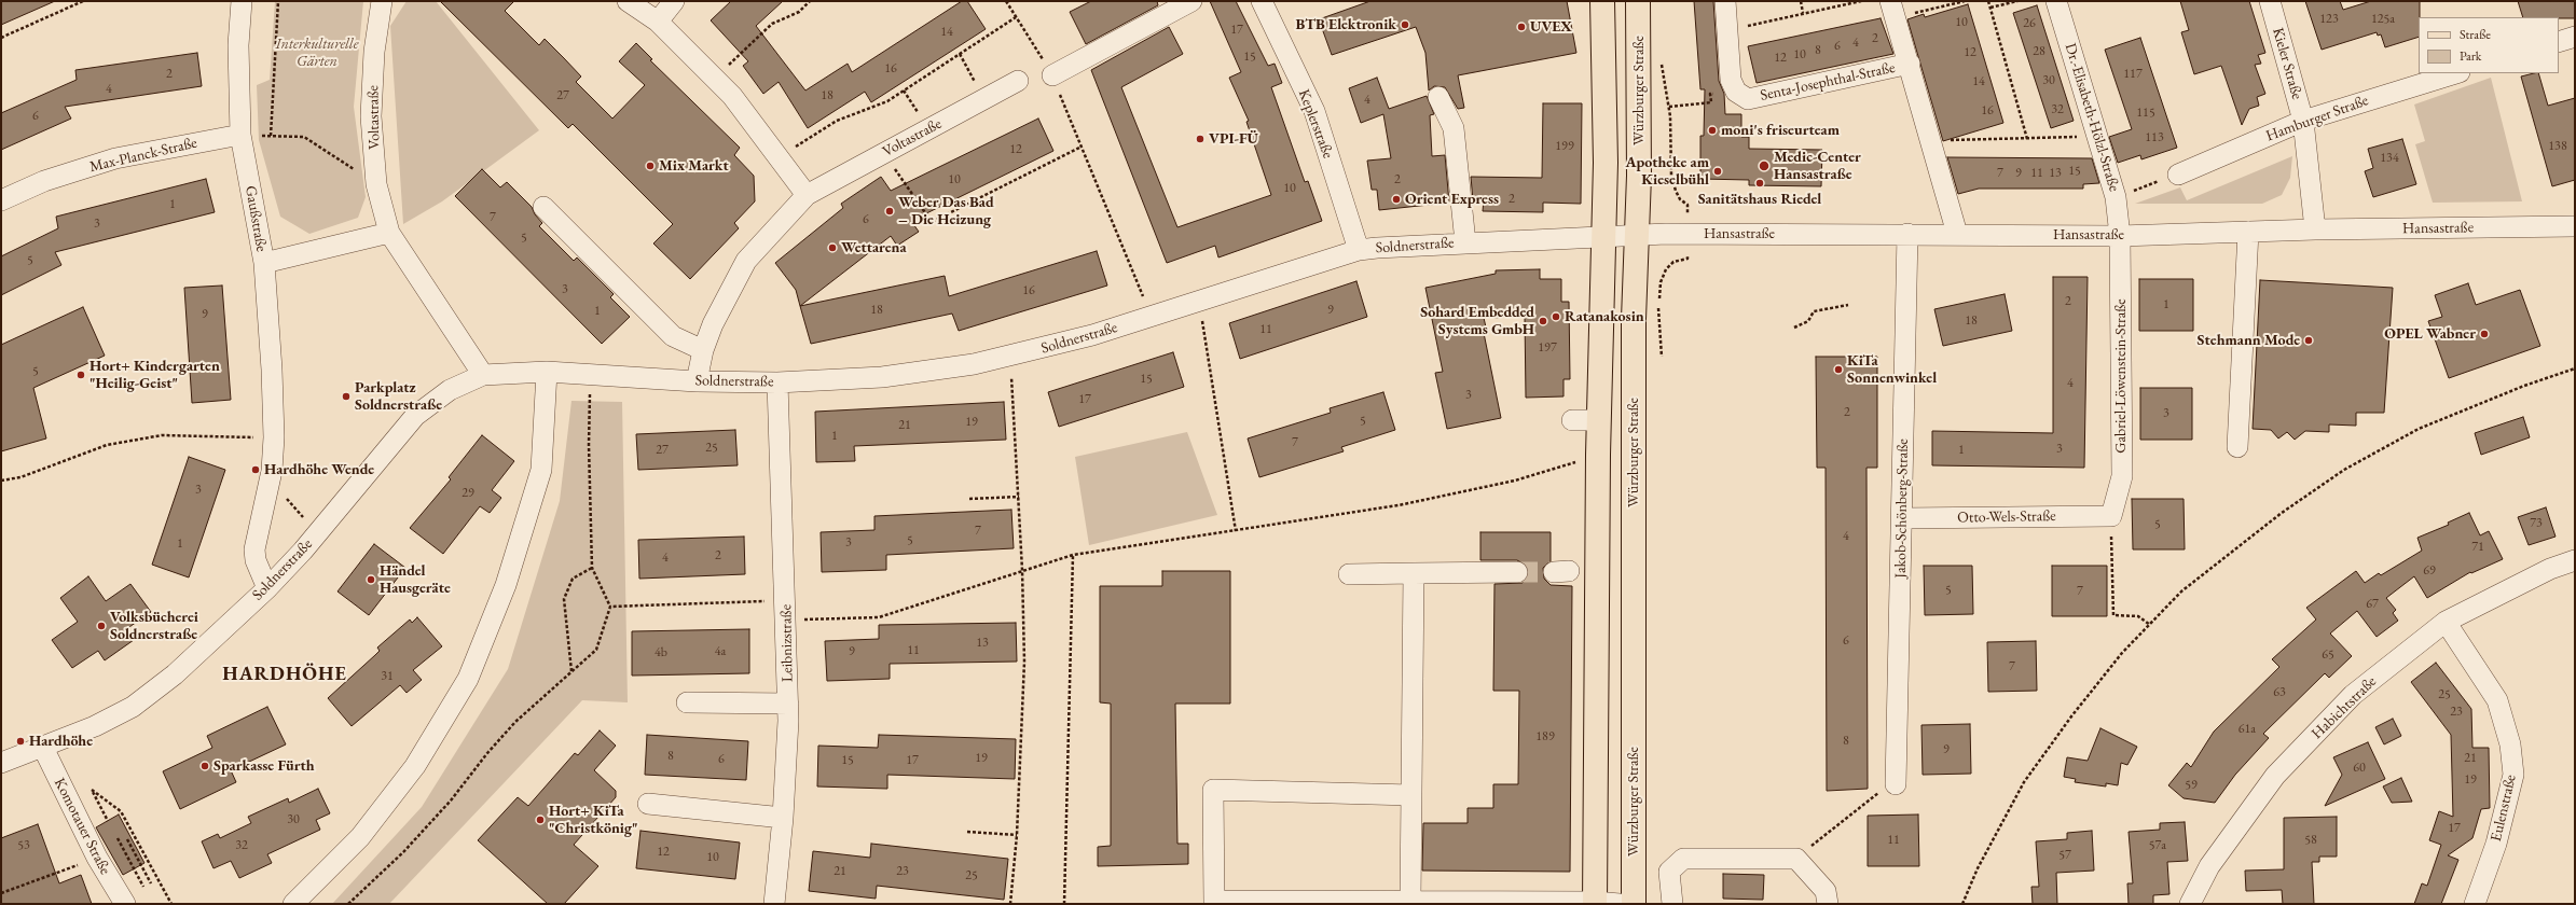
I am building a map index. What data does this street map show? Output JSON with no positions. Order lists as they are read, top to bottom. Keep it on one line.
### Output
{"streets":{"main road":["Würzburger Straße"],"street":["Kieler Straße","Senta-Josephthal-Straße","Voltastraße","Dr.-Elisabeth-Hölzl-Straße","Hamburger Straße","Keplerstraße","Max-Planck-Straße","Gaußstraße","Hansastraße","Soldnerstraße","Gabriel-Löwenstein-Straße","Jakob-Schönberg-Straße","Otto-Wels-Straße","Leibnizstraße","Habichtstraße","Eulenstraße","Komotauer Straße"]},"crossings":[["Kieler Straße","Hamburger Straße"],["Kieler Straße","Hansastraße"],["Würzburger Straße","Hansastraße"],["Voltastraße","Soldnerstraße"],["Dr.-Elisabeth-Hölzl-Straße","Hansastraße"],["Dr.-Elisabeth-Hölzl-Straße","Gabriel-Löwenstein-Straße"],["Keplerstraße","Soldnerstraße"],["Max-Planck-Straße","Gaußstraße"],["Gaußstraße","Soldnerstraße"],["Hansastraße","Soldnerstraße"],["Hansastraße","Gabriel-Löwenstein-Straße"],["Hansastraße","Jakob-Schönberg-Straße"],["Soldnerstraße","Leibnizstraße"],["Soldnerstraße","Komotauer Straße"],["Gabriel-Löwenstein-Straße","Otto-Wels-Straße"],["Jakob-Schönberg-Straße","Otto-Wels-Straße"],["Habichtstraße","Eulenstraße"]],"districts":["HARDHÖHE"],"parks":["Interkulturelle Gärten"],"places":["BTB Elektronik","UVEX","moni's friseurteam","VPI-FÜ","Mix Markt","Medic-Center Hansastraße","Apotheke am Kieselbühl","Sanitätshaus Riedel","Orient Express","Weber Das Bad – Die Heizung","Wettarena","Ratanakosin","Sohard Embedded Systems GmbH","OPEL Wabner","Stehmann Mode","KiTa Sonnenwinkel","Hort+ Kindergarten \"Heilig-Geist\"","Parkplatz Soldnerstraße","Hardhöhe Wende","Händel Hausgeräte","Volksbücherei Soldnerstraße","Hardhöhe","Sparkasse Fürth","Hort+ KiTa \"Christkönig\""],"house_numbers":["123","125a","10","26","17","14","2","4","6","8","28","12","10","15","12","16","2","117","30","14","4","27","18","4","32","16","115","6","113","199","138","12","134","15","7","9","11","13","10","2","10","2","1","7","6","3","5","5","3","16","2","1","18","9","1","9","18","11","197","5","15","4","3","17","2","3","5","19","21","1","7","25","3","27","1","3","29","73","5","7","4","5","3","1","71","2","4","69","5","7","67","6","13","11","4a","9","4b","65","7","31","63","25","23","61a","189","8","9","8","19","21","6","15","17","60","19","59","30","17","11","58","53","32","57a","12","57","10","21","23","25"],"legend":["Straße","Park"]}
